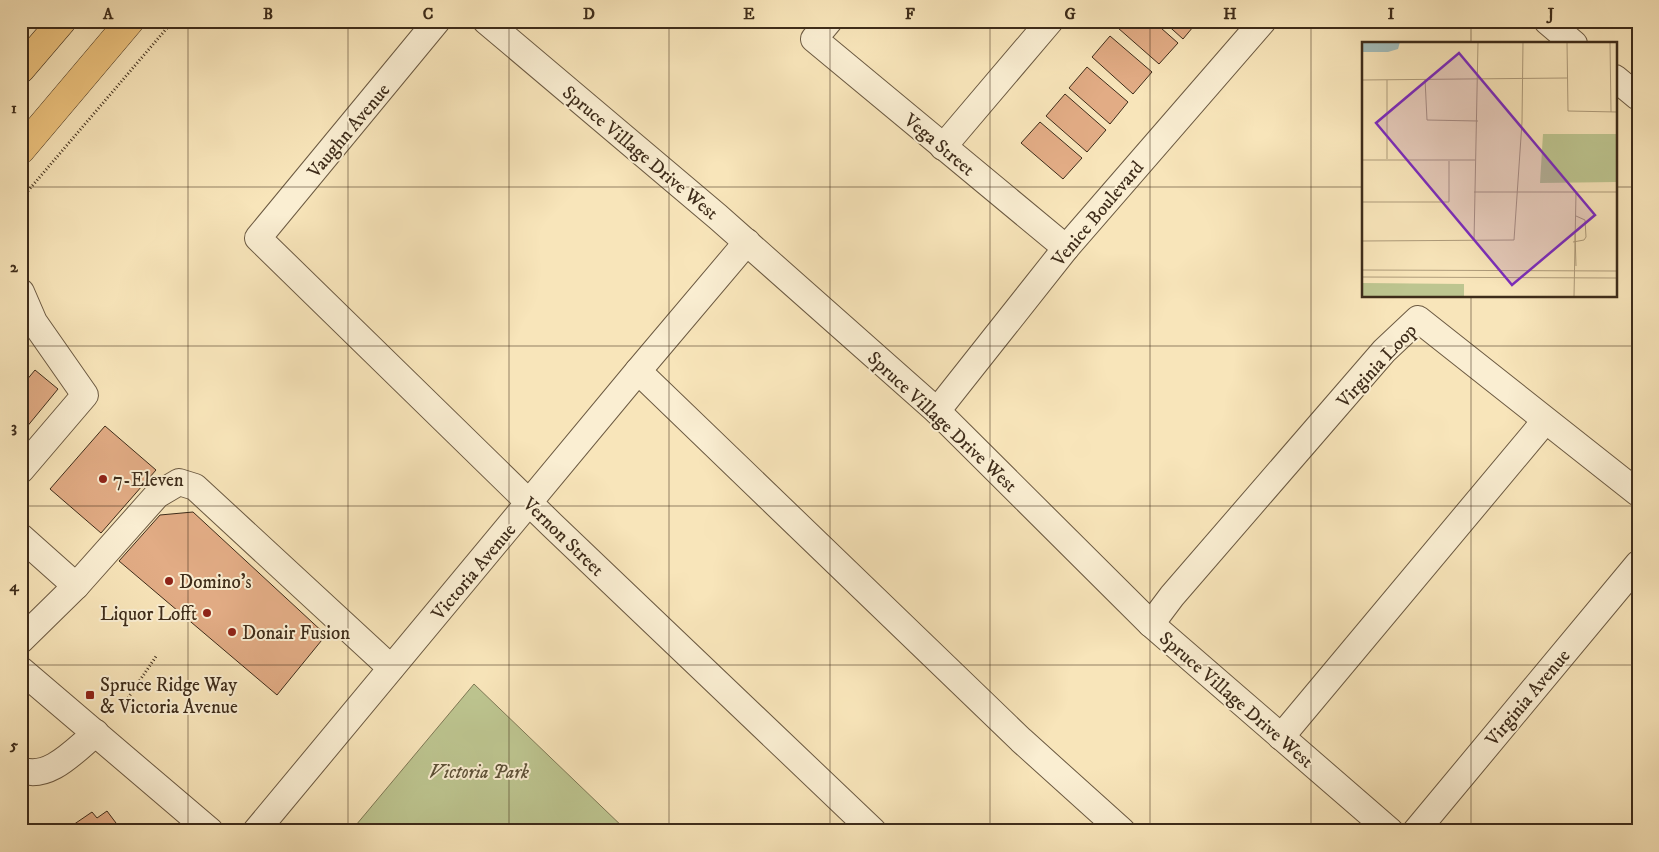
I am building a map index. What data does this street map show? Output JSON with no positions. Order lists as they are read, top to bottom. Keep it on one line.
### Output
{"streets":{"street":["Vaughn Avenue","Vega Street","Spruce Village Drive West","Venice Boulevard","Virginia Loop","Vernon Street","Victoria Avenue","Virginia Avenue"]},"crossings":[["Vaughn Avenue","Vernon Street"],["Vega Street","Venice Boulevard"],["Spruce Village Drive West","Venice Boulevard"],["Spruce Village Drive West","Virginia Loop"],["Spruce Village Drive West","Victoria Avenue"],["Vernon Street","Victoria Avenue"]],"parks":["Victoria Park"],"places":{"other":["7-Eleven","Domino's","Liquor Lofft","Donair Fusion"],"transit":["Spruce Ridge Way & Victoria Avenue"]},"grid":{"columns":["A","B","C","D","E","F","G","H","I","J"],"rows":["1","2","3","4","5"]}}
